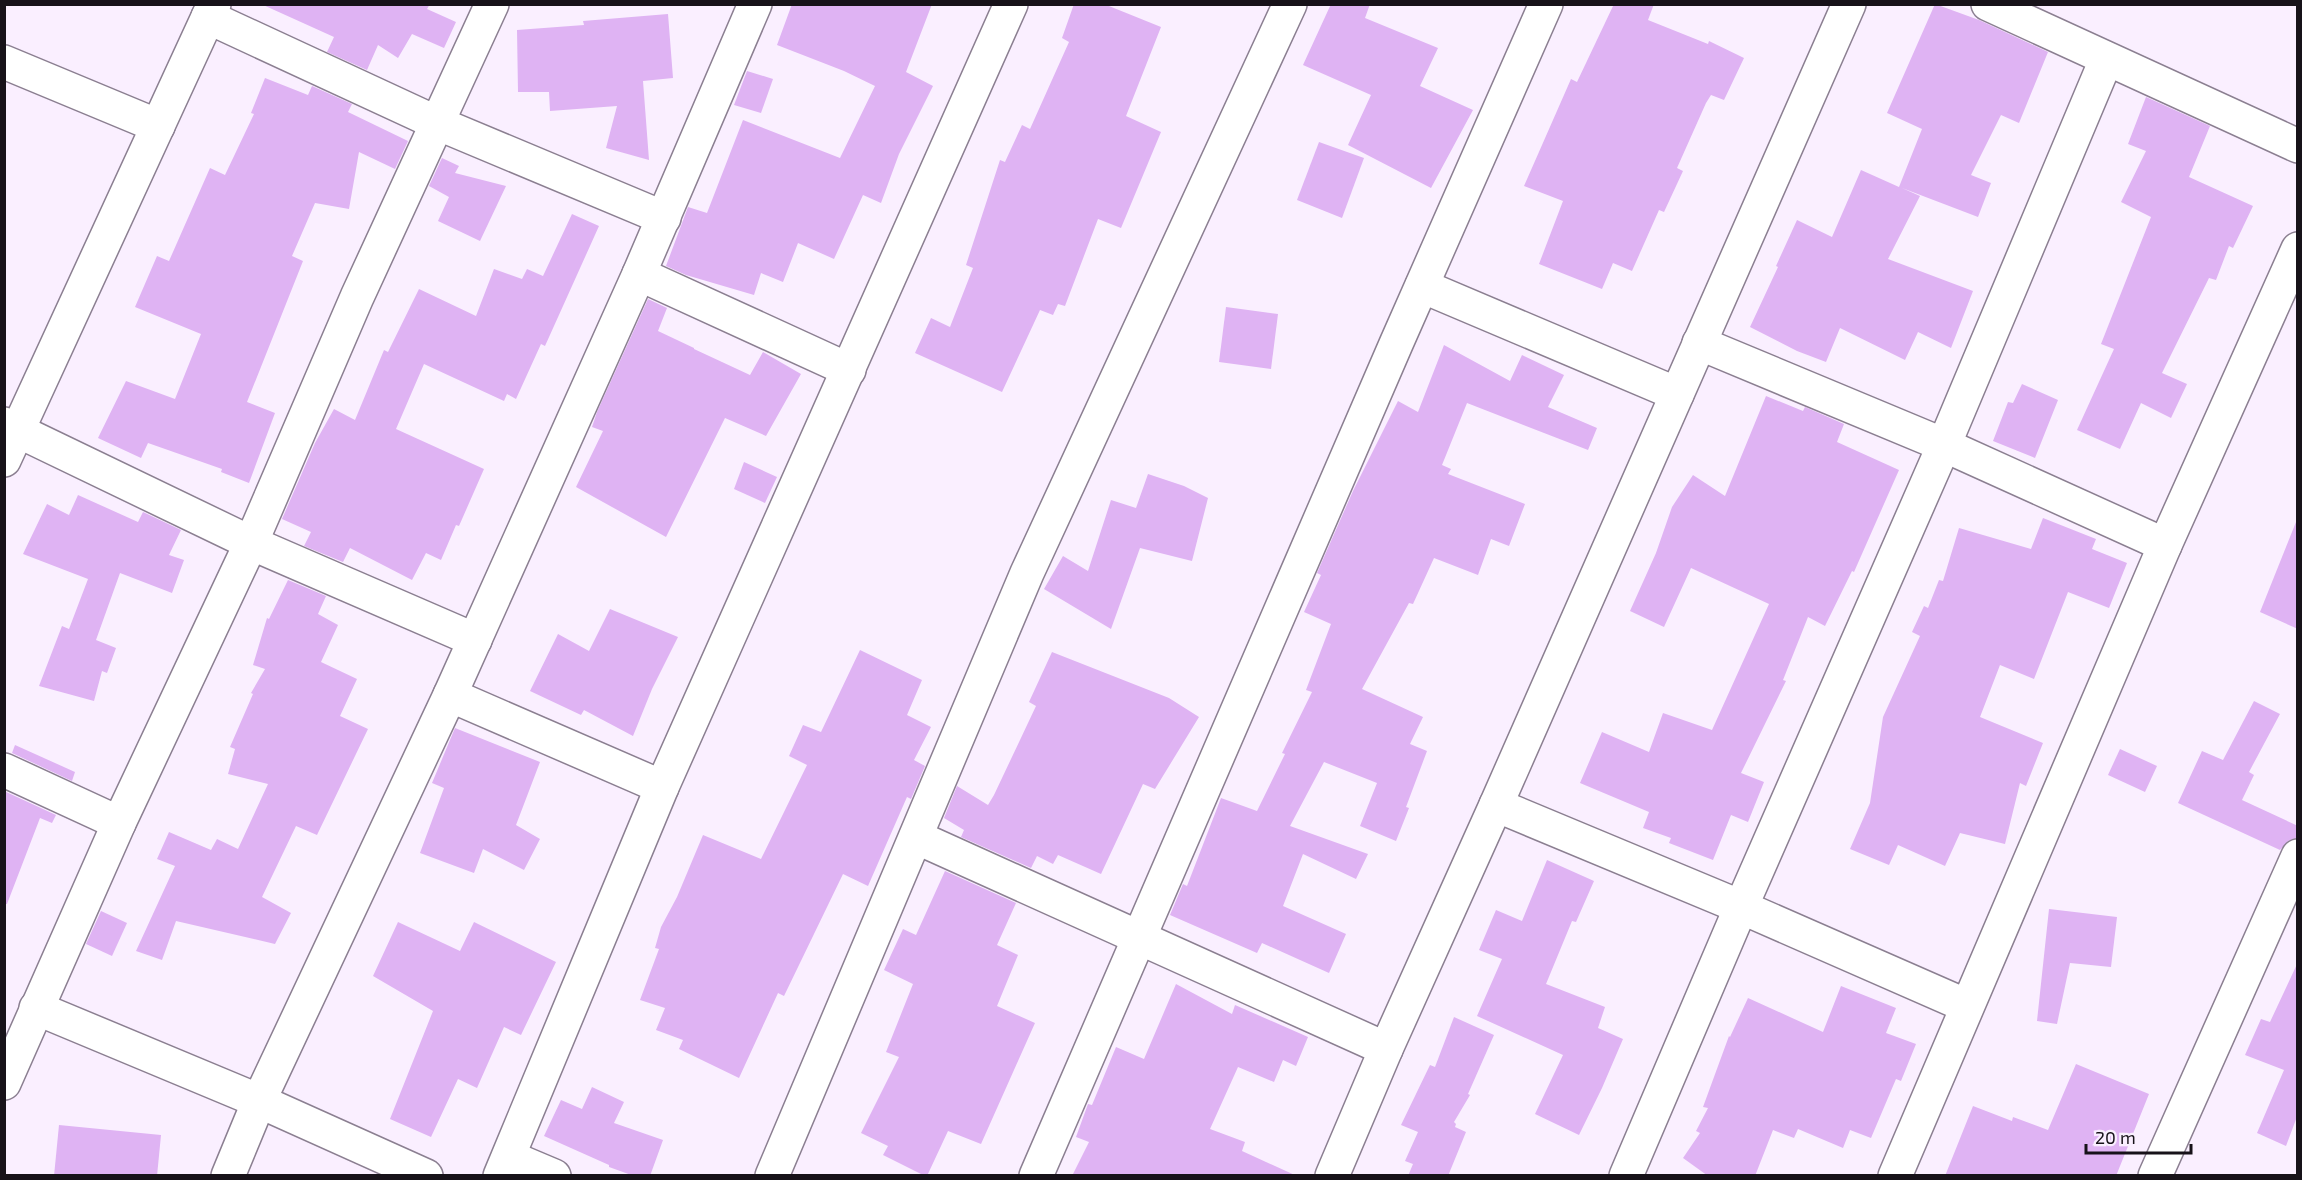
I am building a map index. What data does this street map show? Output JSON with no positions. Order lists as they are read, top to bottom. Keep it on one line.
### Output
{"scale_bar":"20 m"}
